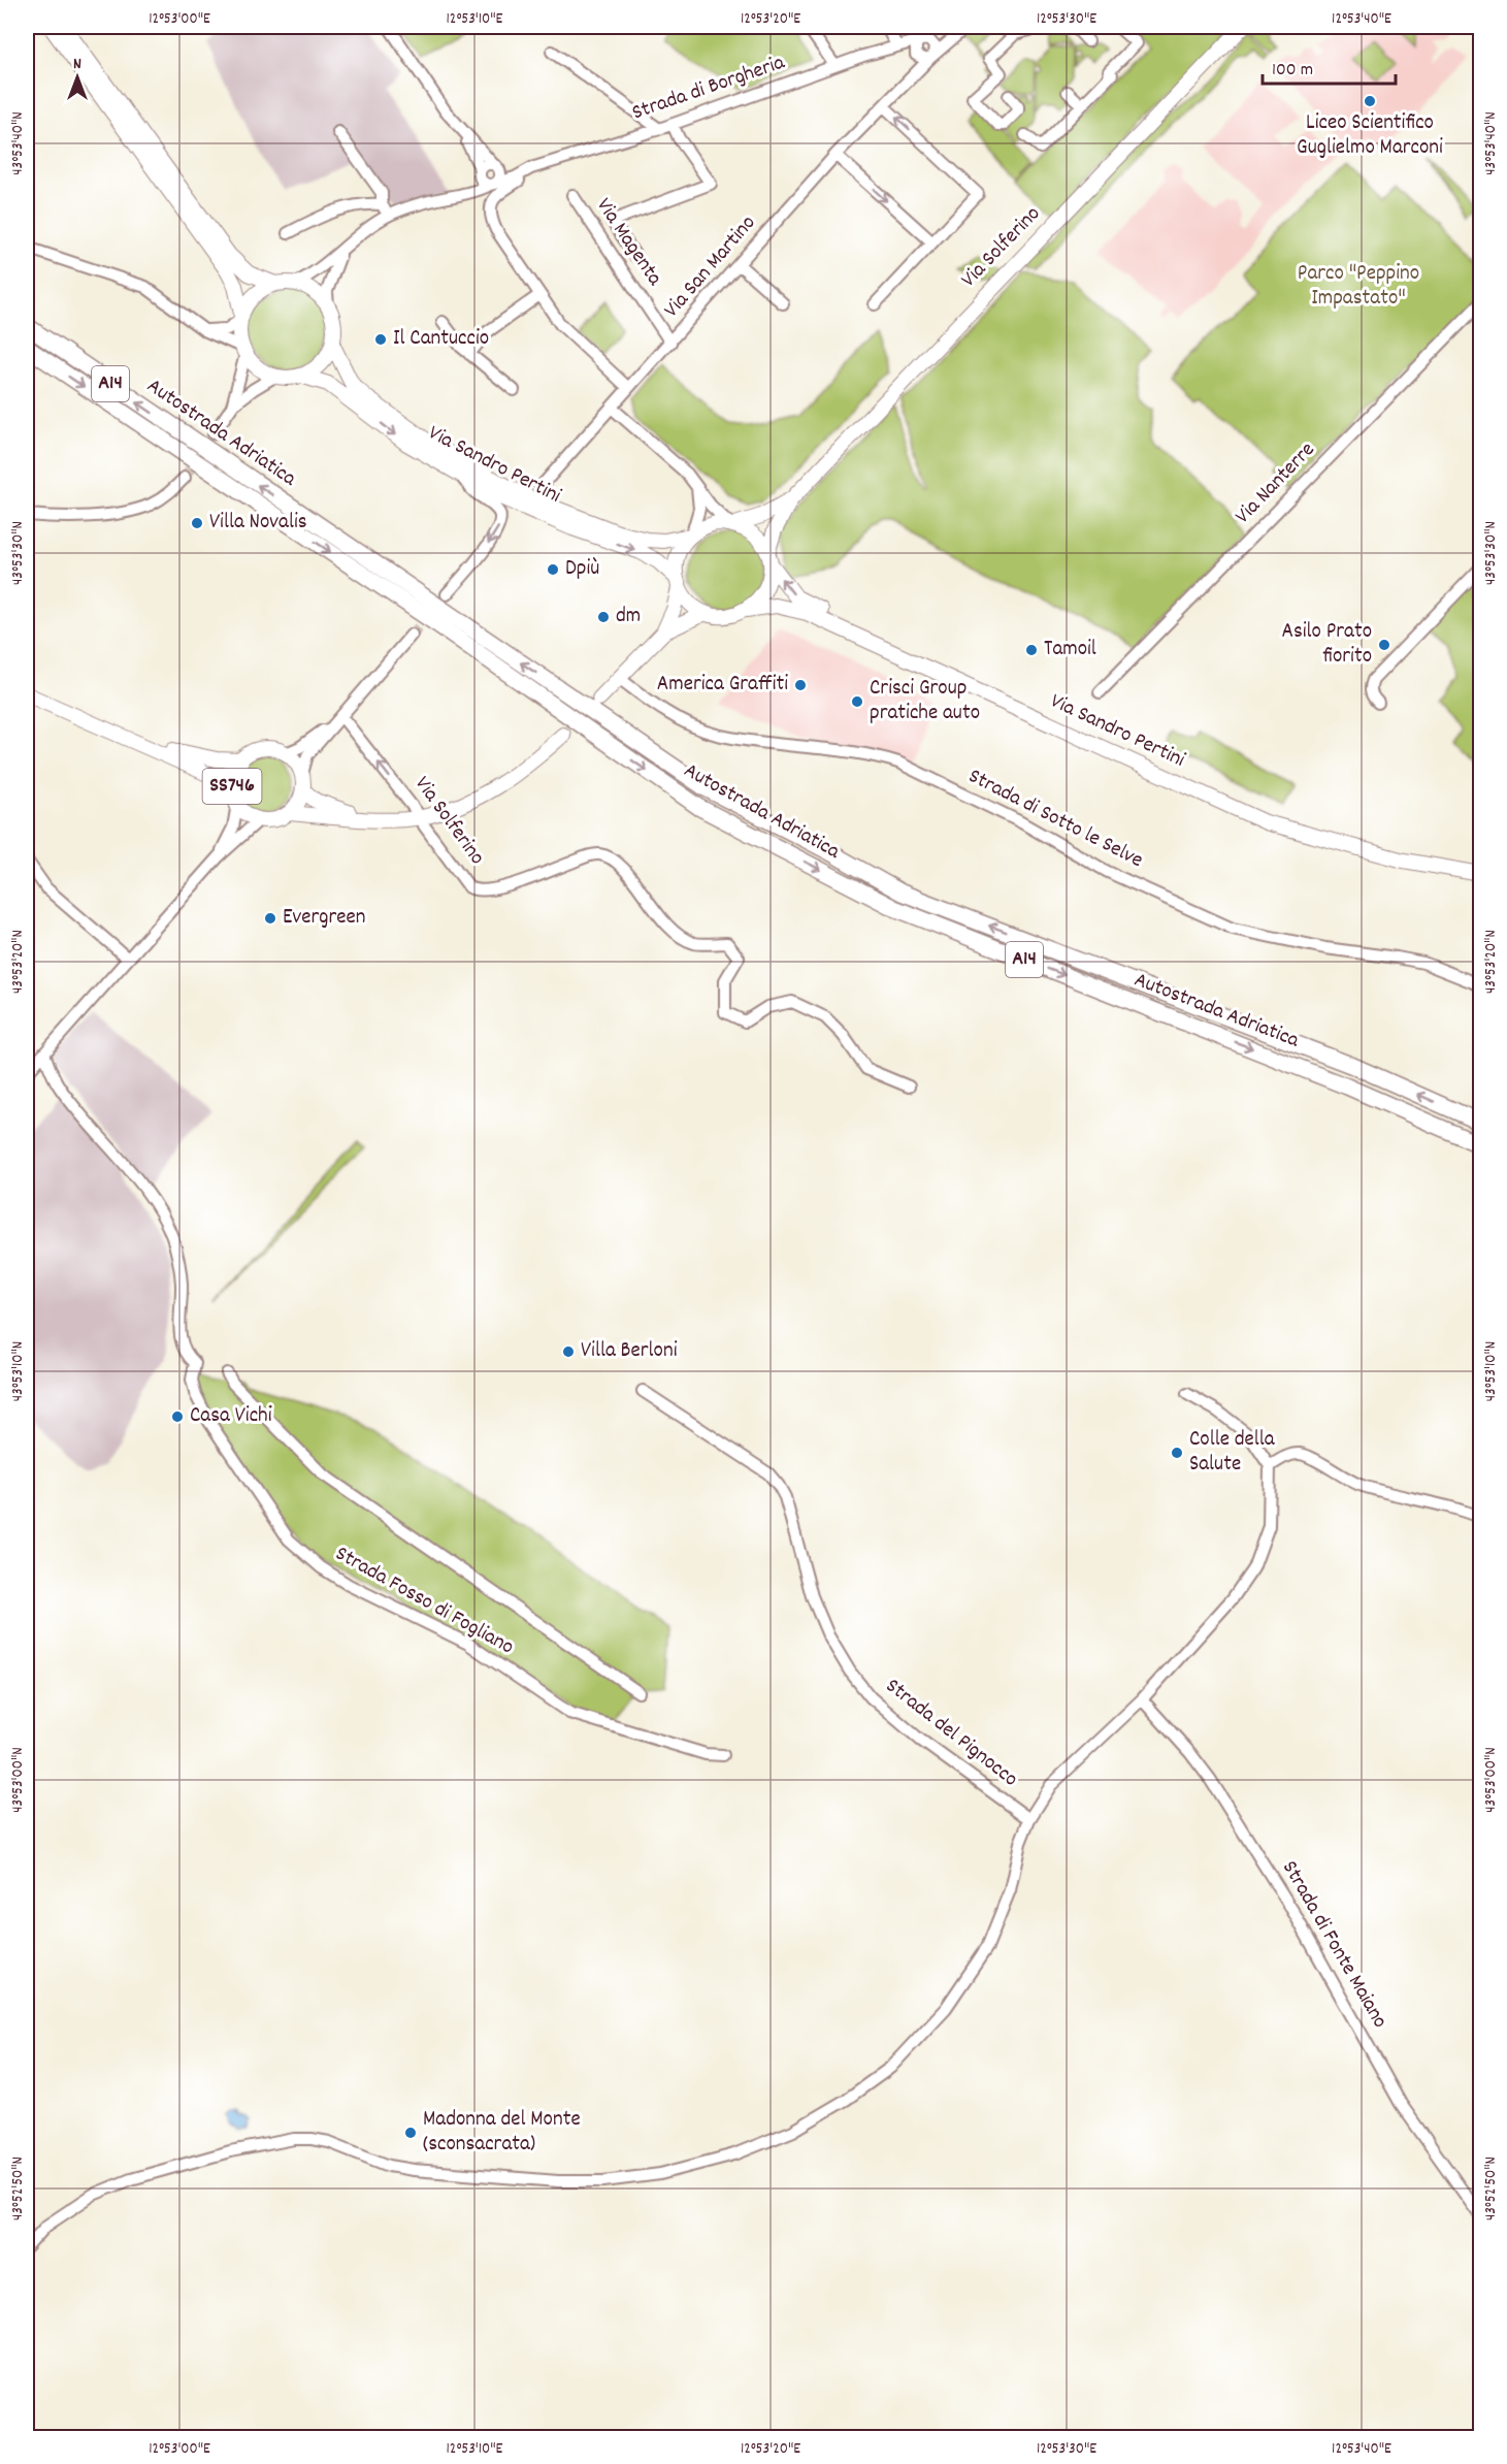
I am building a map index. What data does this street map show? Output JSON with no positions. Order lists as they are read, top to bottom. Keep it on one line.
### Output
{"streets":{"highway":["A14","Autostrada Adriatica"],"main road":["Via Solferino","Via Sandro Pertini","SS746"],"street":["Strada di Borgheria","Via Magenta","Via San Martino","Via Nanterre","Strada di Sotto le Selve","Strada Fosso di Fogliano","Strada del Pignocco","Strada di Fonte Maiano"]},"crossings":[["Strada di Borgheria","Via San Martino"],["Strada di Borgheria","Via Sandro Pertini"],["Via Magenta","Via San Martino"],["Via Solferino","Via Sandro Pertini"],["Via Solferino","SS746"]],"parks":["Parco \"Peppino Impastato\""],"places":["Liceo Scientifico Guglielmo Marconi","Il Cantuccio","Villa Novalis","Dpiù","dm","Asilo Prato fiorito","Tamoil","America Graffiti","Crisci Group pratiche auto","Evergreen","Villa Berloni","Casa Vichi","Colle della Salute","Madonna del Monte (sconsacrata)"],"scale_bar":"100 m","north":"top","coordinates":["12°53'00\"E","12°53'10\"E","12°53'20\"E","12°53'30\"E","12°53'40\"E","43°53'40\"N","43°53'30\"N","43°53'20\"N","43°53'10\"N","43°53'00\"N","43°52'50\"N"]}
